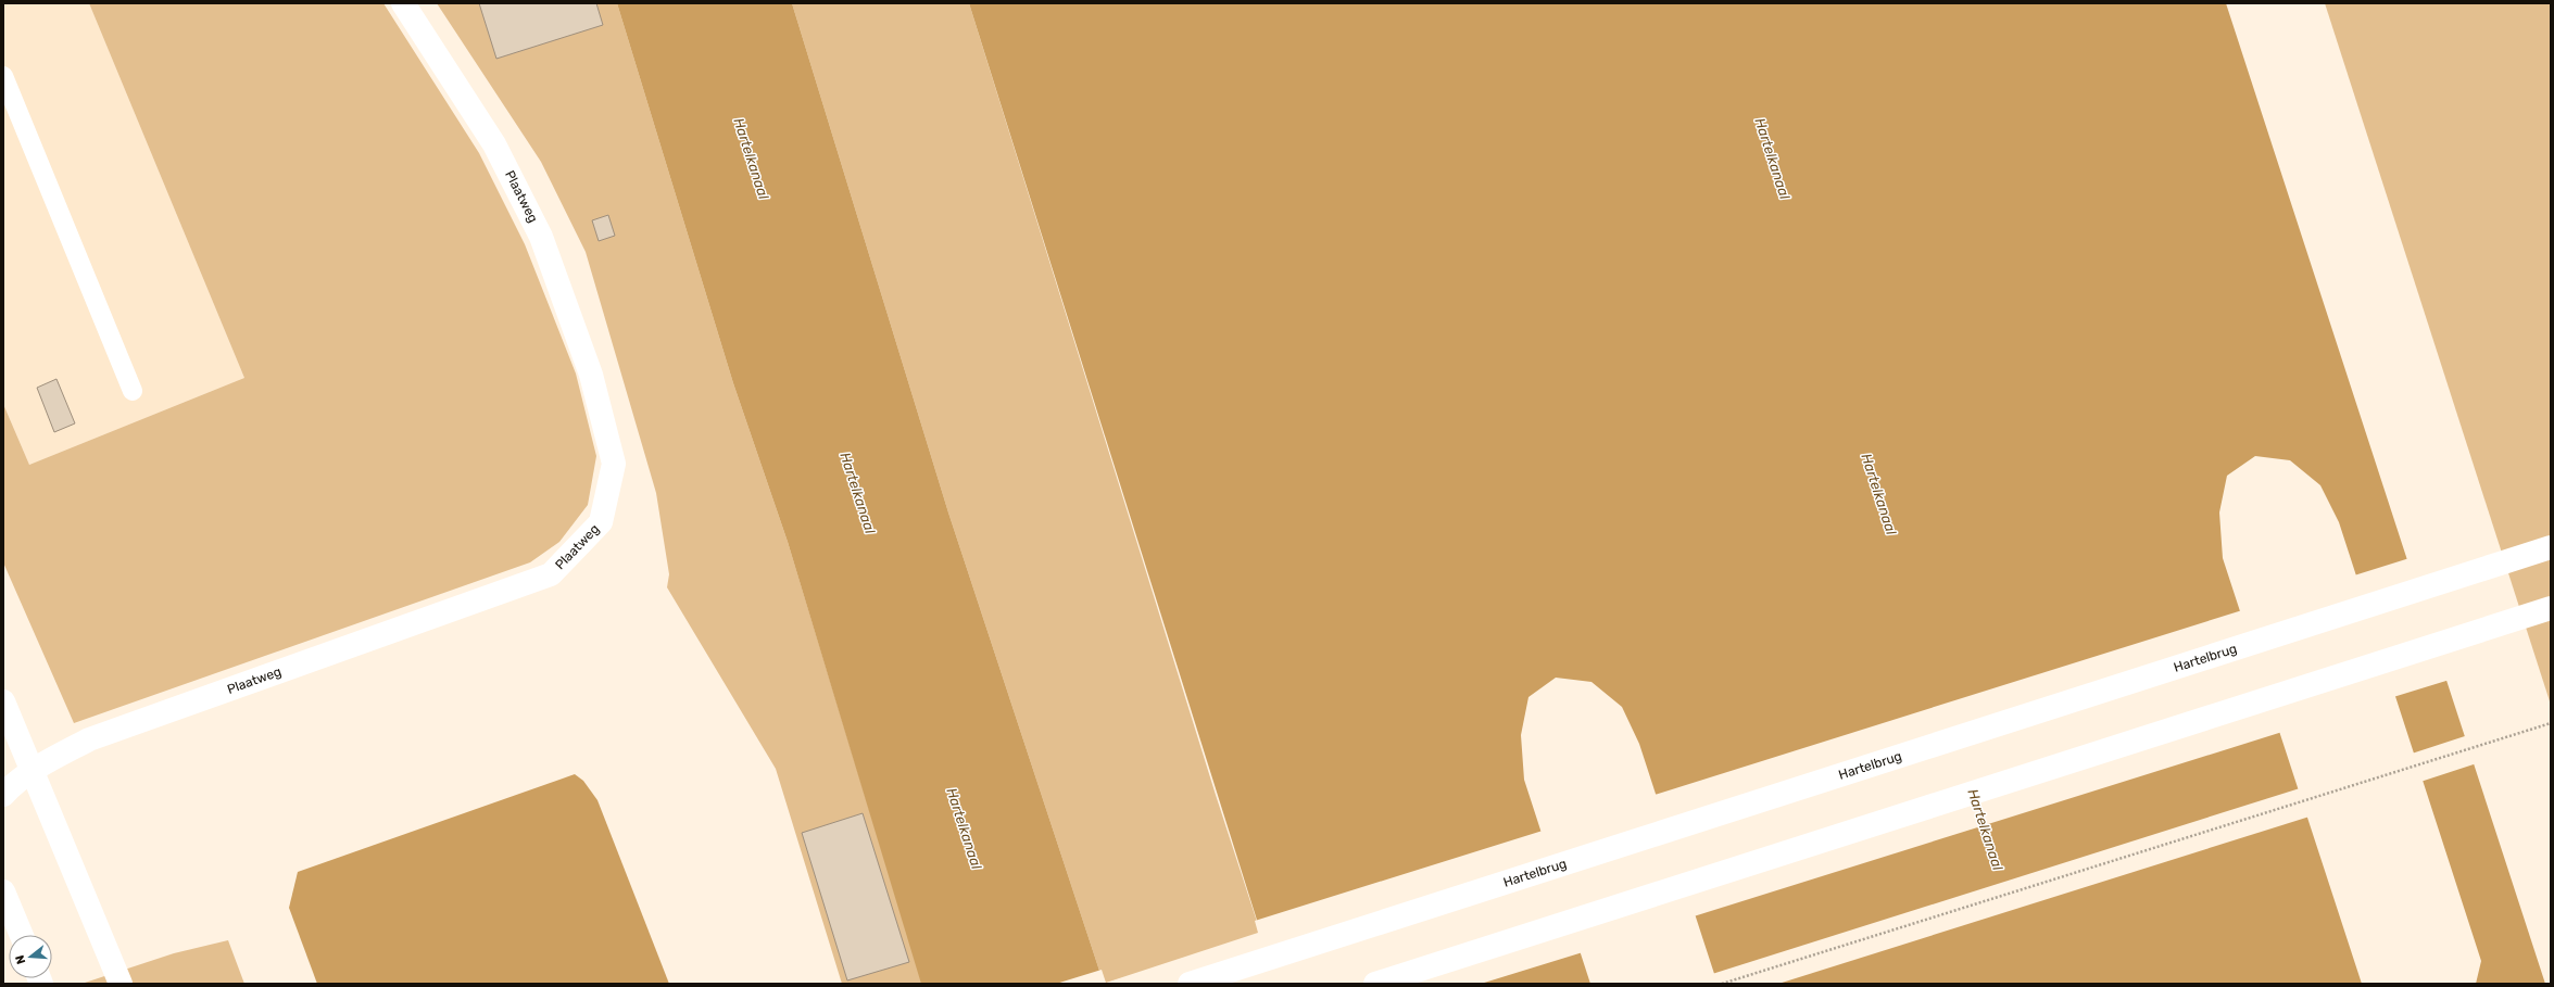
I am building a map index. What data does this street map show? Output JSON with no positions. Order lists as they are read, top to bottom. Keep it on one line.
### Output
{"streets":{"main road":["Plaatweg","Hartelbrug"]},"water":["Hartelkanaal"],"north":"left"}
